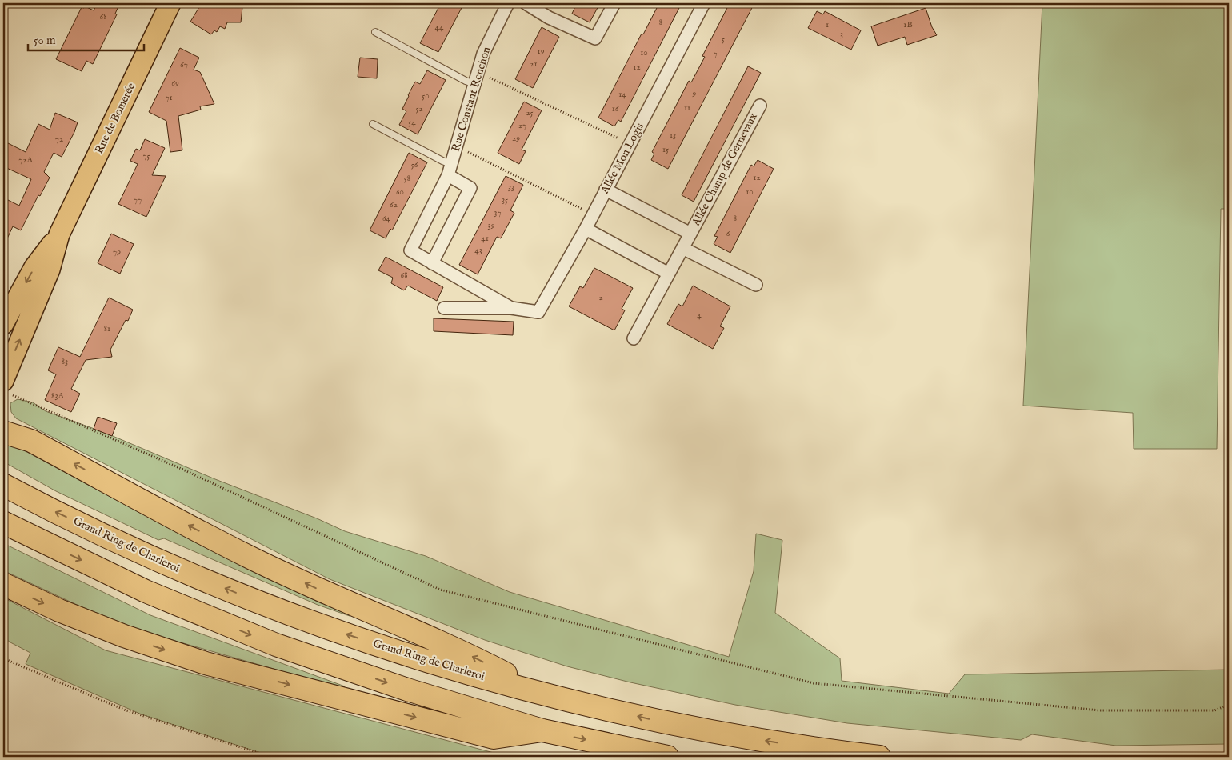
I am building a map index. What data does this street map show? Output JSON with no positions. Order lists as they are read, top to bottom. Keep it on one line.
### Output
{"streets":{"highway":["Grand Ring de Charleroi"],"main road":["Rue de Bomerée"],"street":["Rue Constant Renchon","Allée Mon Logis","Allée Champ de Gernevaux"]},"crossings":[["Rue Constant Renchon","Allée Mon Logis"],["Allée Mon Logis","Allée Champ de Gernevaux"]],"house_numbers":["68","8","1","1B","44","3","5","19","10","7","21","67","12","69","9","14","50","71","11","52","16","25","54","27","13","29","72","15","75","72A","56","12","58","33","60","10","77","35","62","37","64","8","39","6","41","43","79","68","2","4","81","83","83A"],"scale_bar":"50 m"}
